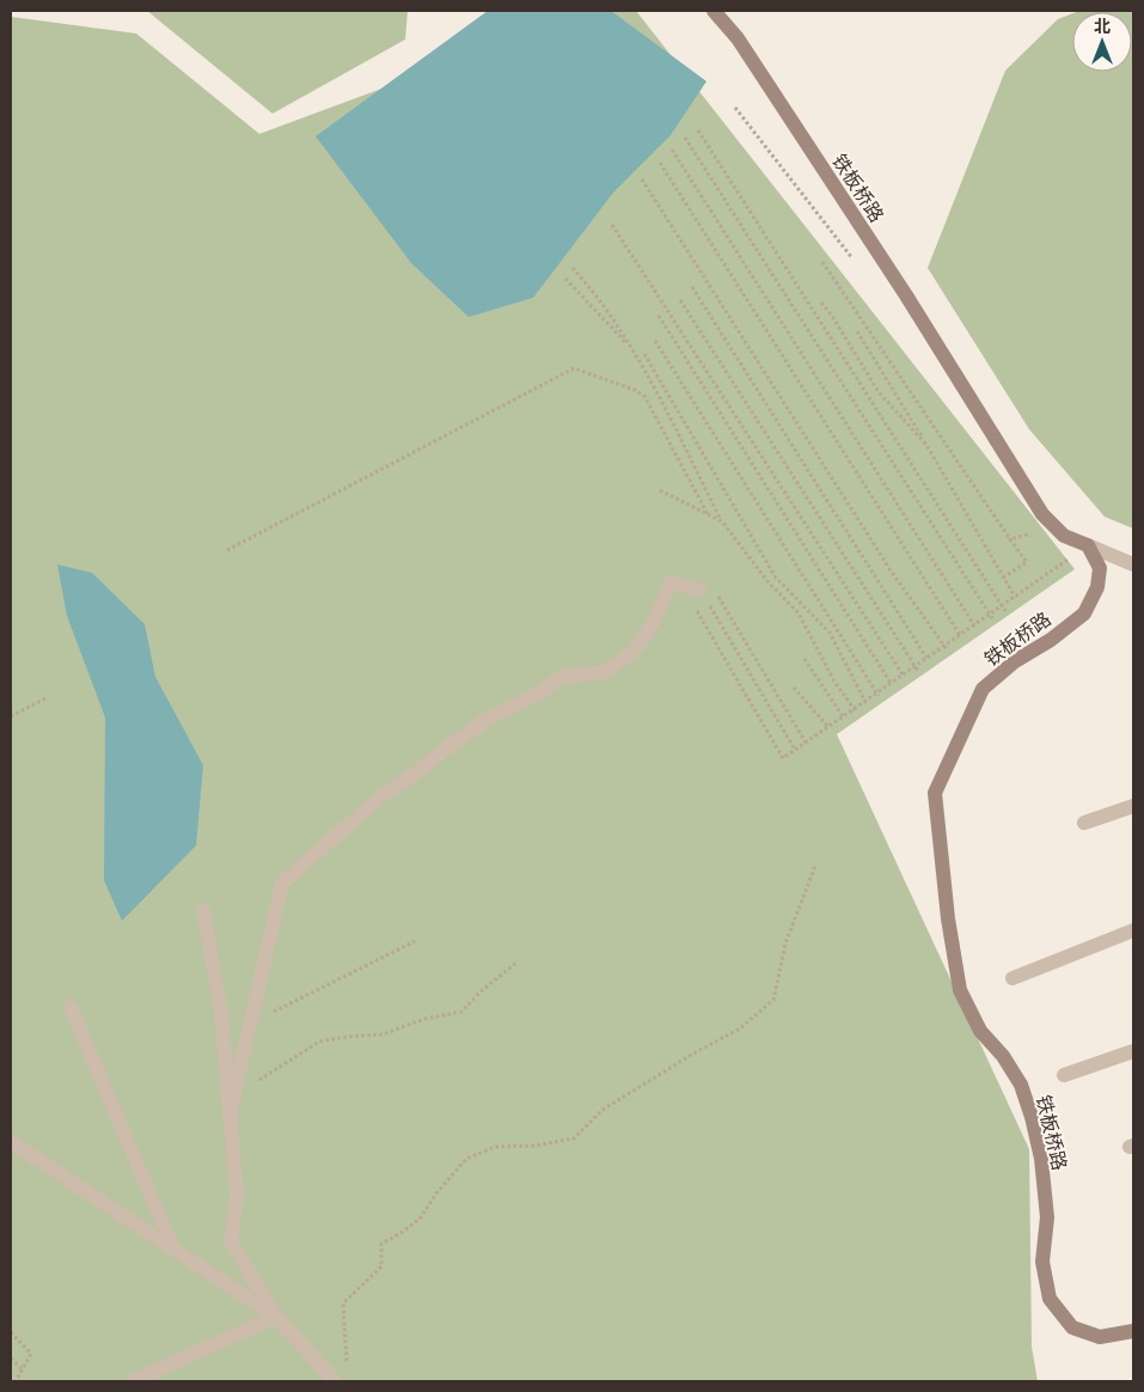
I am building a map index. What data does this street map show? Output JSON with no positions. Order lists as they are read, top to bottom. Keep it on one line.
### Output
{"streets":{"street":["铁板桥路"]},"north":"top"}
